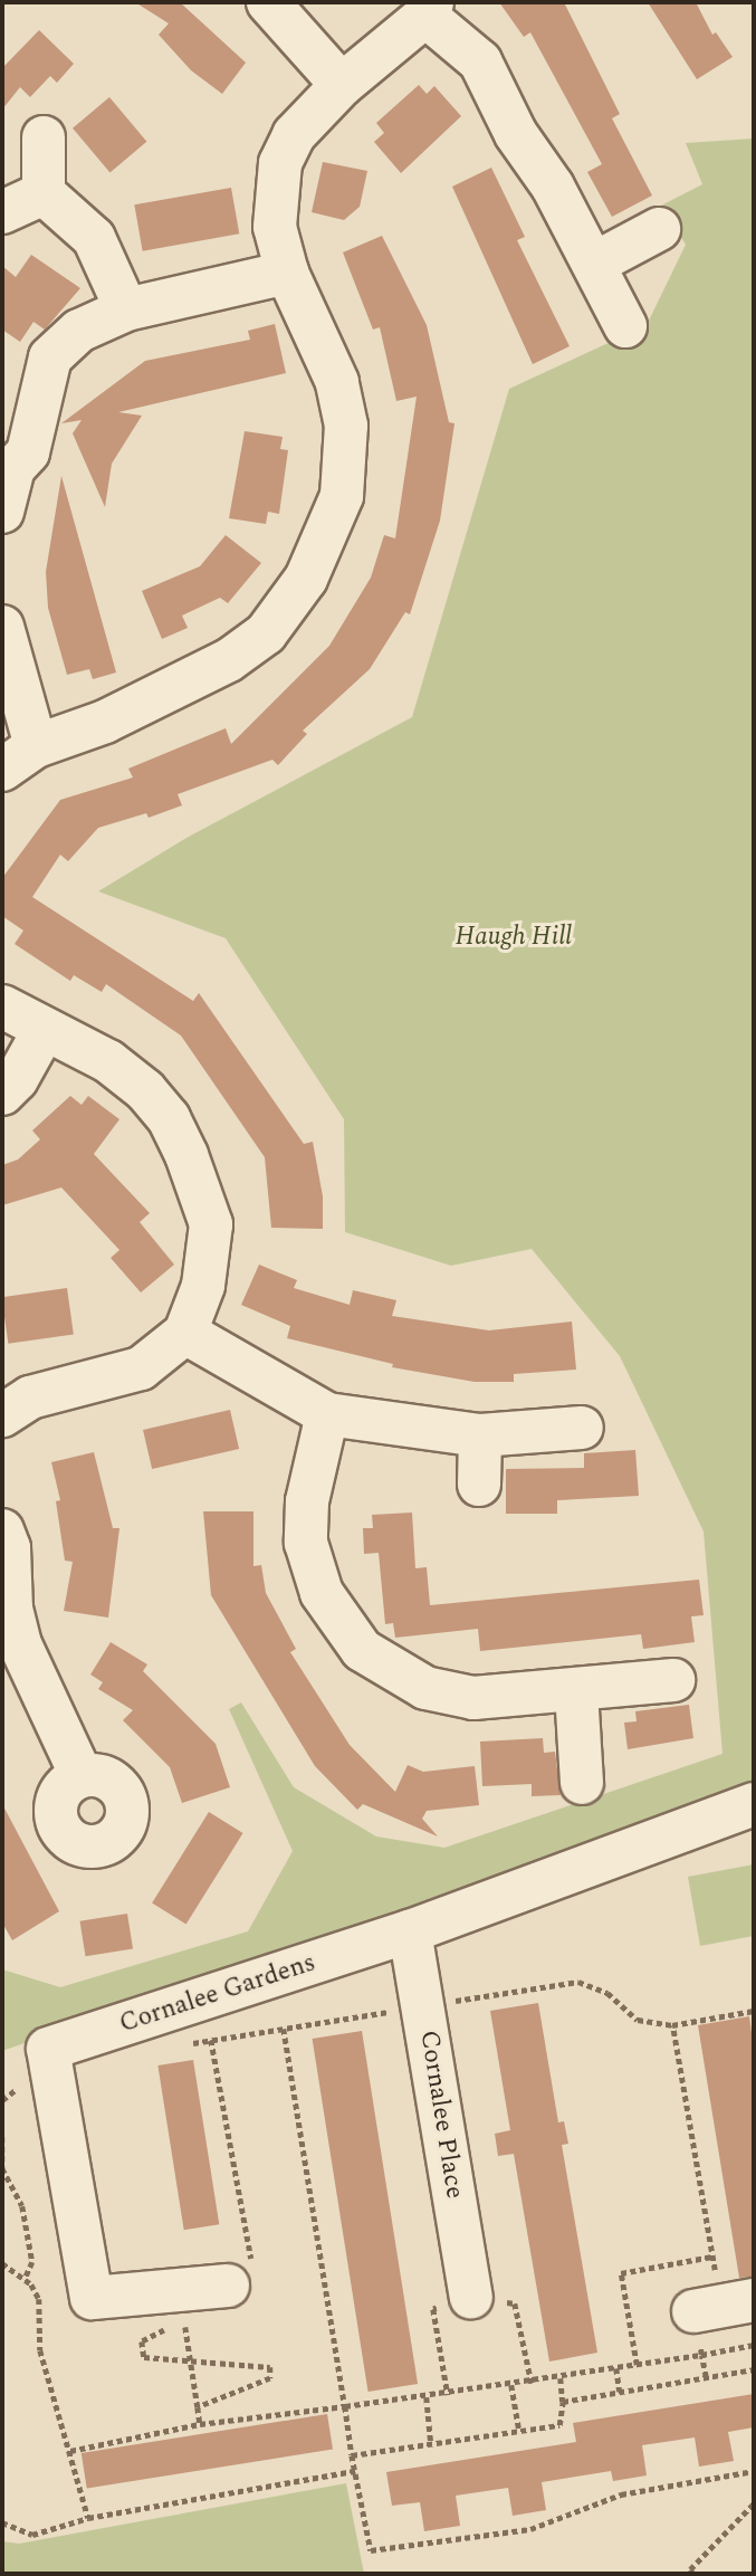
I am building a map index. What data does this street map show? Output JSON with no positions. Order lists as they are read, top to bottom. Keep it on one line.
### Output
{"streets":{"street":["Cornalee Gardens","Cornalee Place"]},"crossings":[["Cornalee Gardens","Cornalee Place"]],"parks":["Haugh Hill"]}
